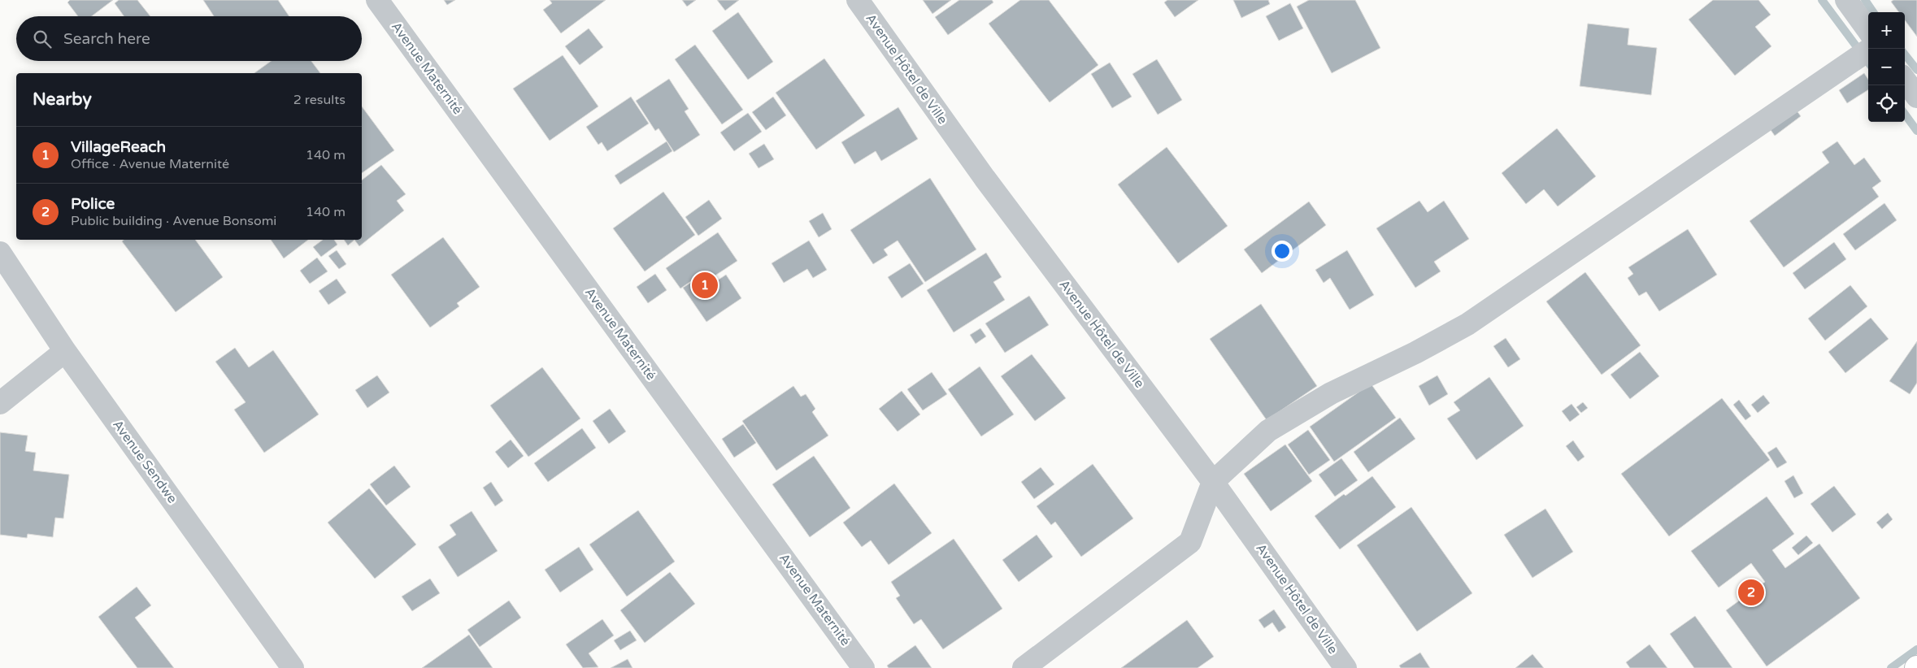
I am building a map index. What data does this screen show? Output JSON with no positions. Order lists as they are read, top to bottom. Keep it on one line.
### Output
{"streets":{"street":["Avenue Maternité","Avenue Hôtel de Ville","Avenue Sendwe"]},"page":{"map_buttons":["+","−"],"search":"Search here","heading":["Nearby","2 results"],"list":[{"mark":"1","name":"VillageReach","note":"Office · Avenue Maternité","value":"140 m"},{"mark":"2","name":"Police","note":"Public building · Avenue Bonsomi","value":"140 m"}],"pins":["1","2"]}}
